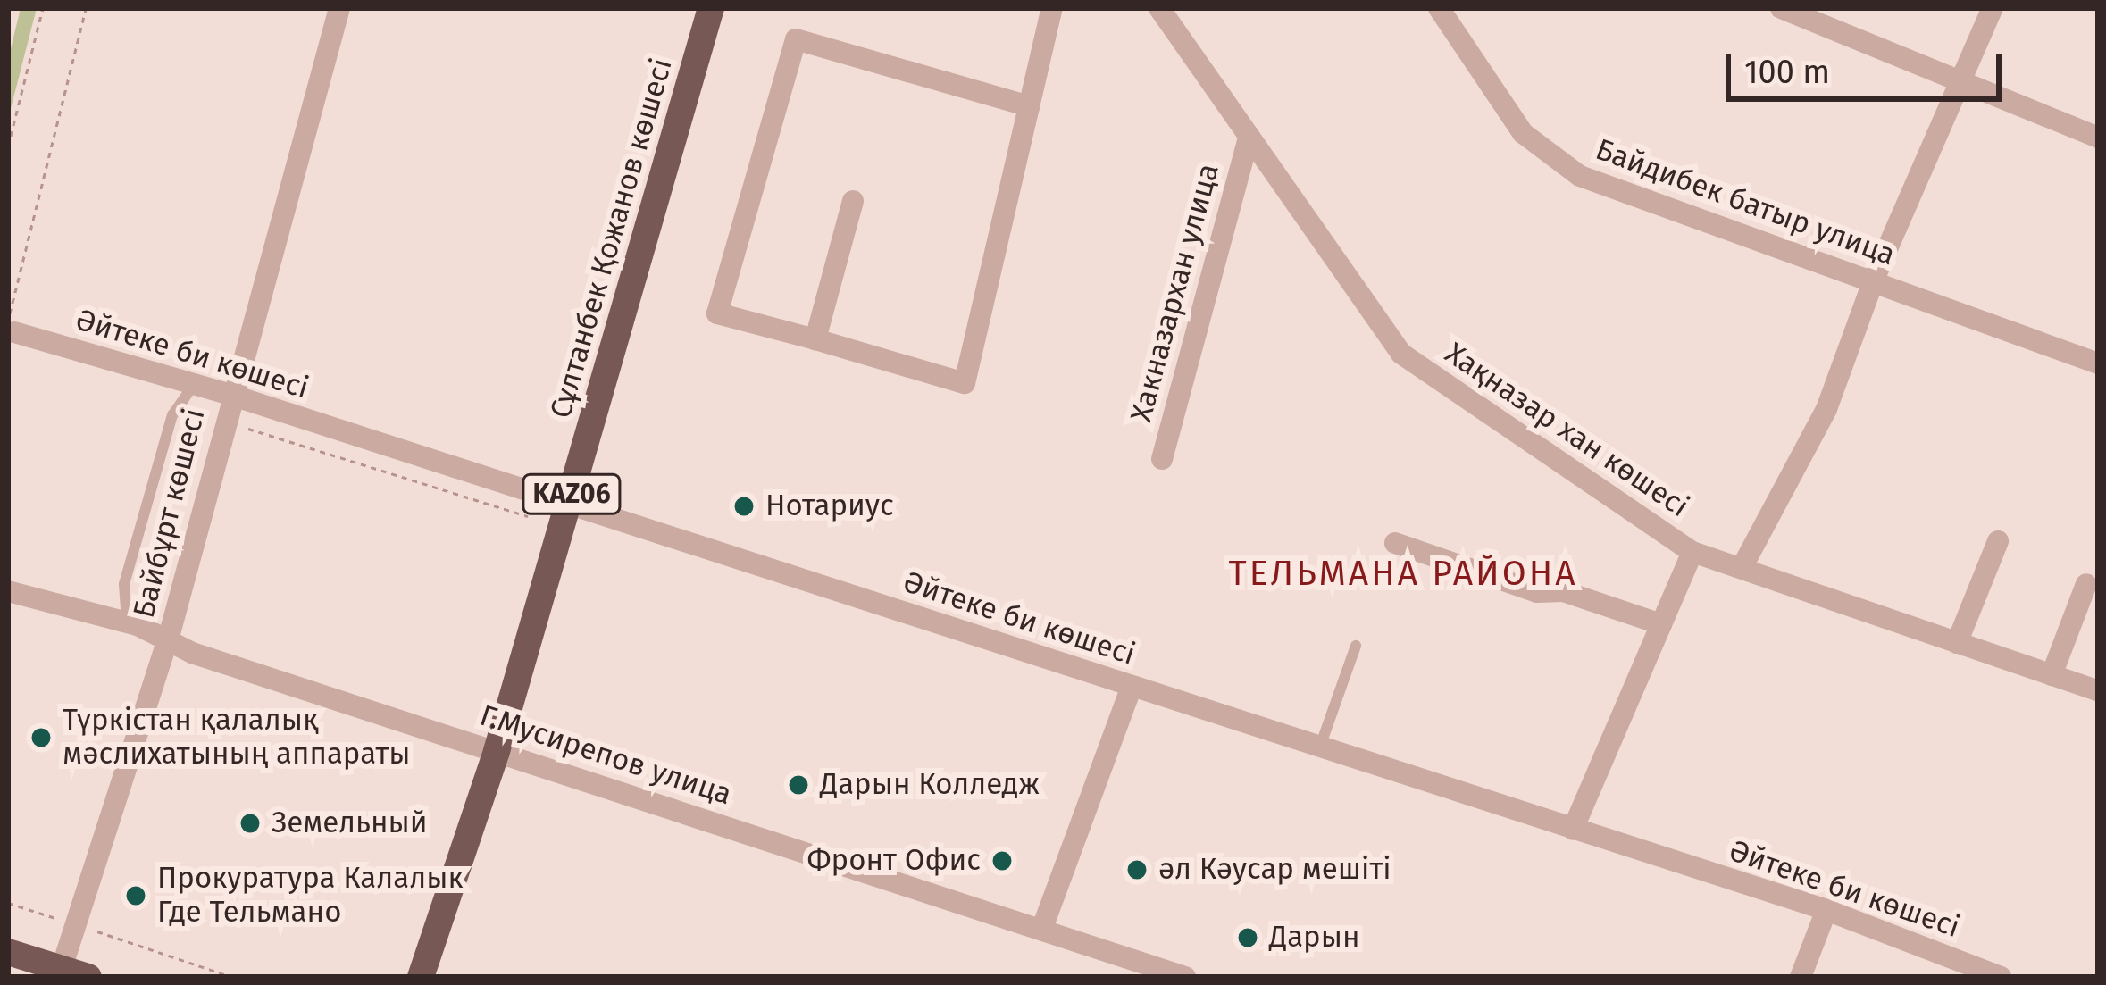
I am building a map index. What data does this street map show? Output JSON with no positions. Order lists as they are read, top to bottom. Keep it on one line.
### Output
{"streets":{"main road":["Сұлтанбек Қожанов көшесі","KАZ06"],"street":["Байдибек батыр улица","Хакназархан улица","Әйтеке би көшесі","Хақназар хан көшесі","Байбұрт көшесі","Г.Мусирепов улица"]},"crossings":[["Сұлтанбек Қожанов көшесі","Әйтеке би көшесі"],["Сұлтанбек Қожанов көшесі","Г.Мусирепов улица"],["Хакназархан улица","Хақназар хан көшесі"],["Әйтеке би көшесі","Байбұрт көшесі"],["Байбұрт көшесі","Г.Мусирепов улица"]],"districts":["ТЕЛЬМАНА РАЙОНА"],"places":["Нотариус","Түркістан қалалық мәслихатының аппараты","Дарын Колледж","Земельный","Фронт Офис","әл Кәусар мешіті","Прокуратура Калалык Где Тельмано","Дарын"],"scale_bar":"100 m"}
